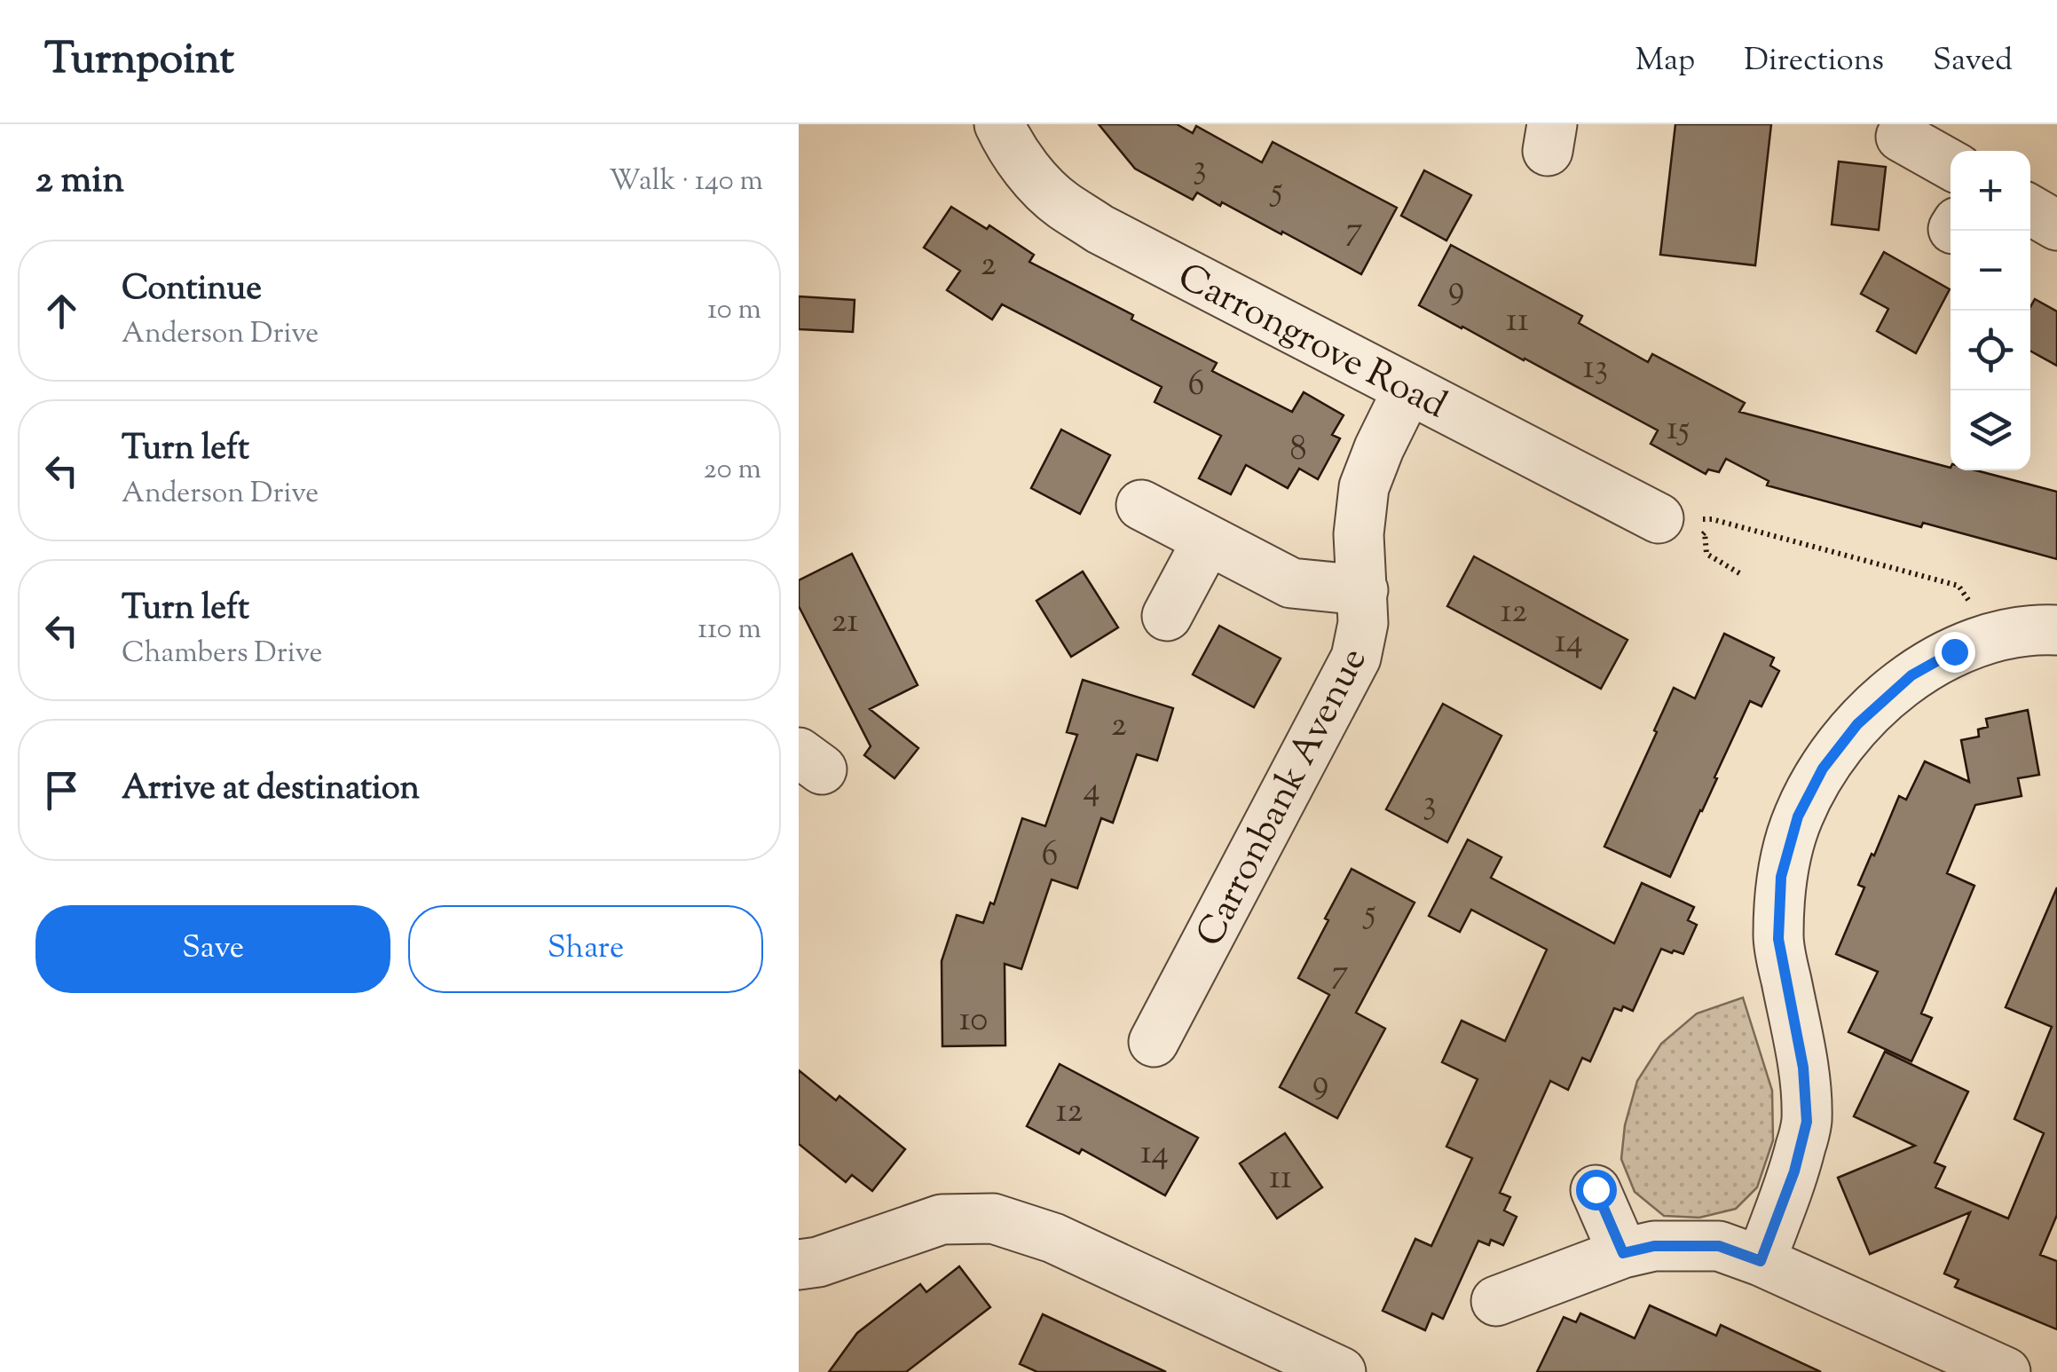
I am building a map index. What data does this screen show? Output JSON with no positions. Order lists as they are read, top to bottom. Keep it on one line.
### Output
{"streets":{"street":["Carrongrove Road","Carronbank Avenue"]},"crossings":[["Carrongrove Road","Carronbank Avenue"]],"house_numbers":["3","5","7","2","9","11","13","6","15","8","12","21","14","2","4","3","6","5","7","10","9","12","14","11"],"page":{"header":"Turnpoint","nav":["Map","Directions","Saved"],"heading":["2 min","Walk · 140 m"],"map_buttons":["+","−"],"list":[["Continue","Anderson Drive","10 m"],["Turn left","Anderson Drive","20 m"],["Turn left","Chambers Drive","110 m"],"Arrive at destination"],"buttons":["Save","Share"]}}
